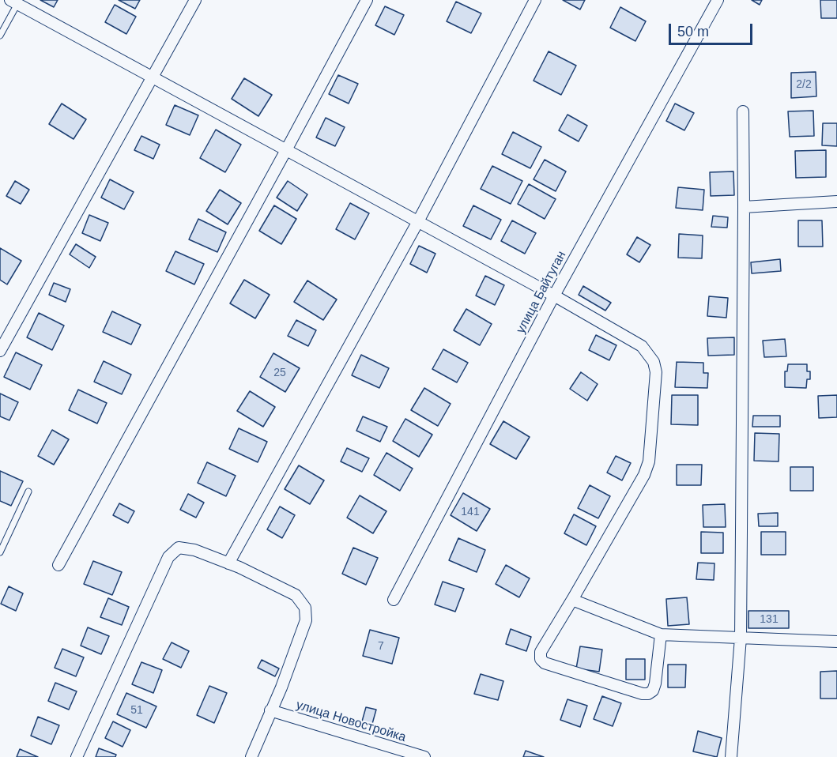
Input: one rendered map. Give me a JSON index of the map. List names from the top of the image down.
{
  "streets": {
    "street": ["улица Байтуган", "улица Новостройка"]
  },
  "house_numbers": [
    "2/2",
    "25",
    "141",
    "131",
    "7",
    "51"
  ],
  "scale_bar": "50 m"
}
